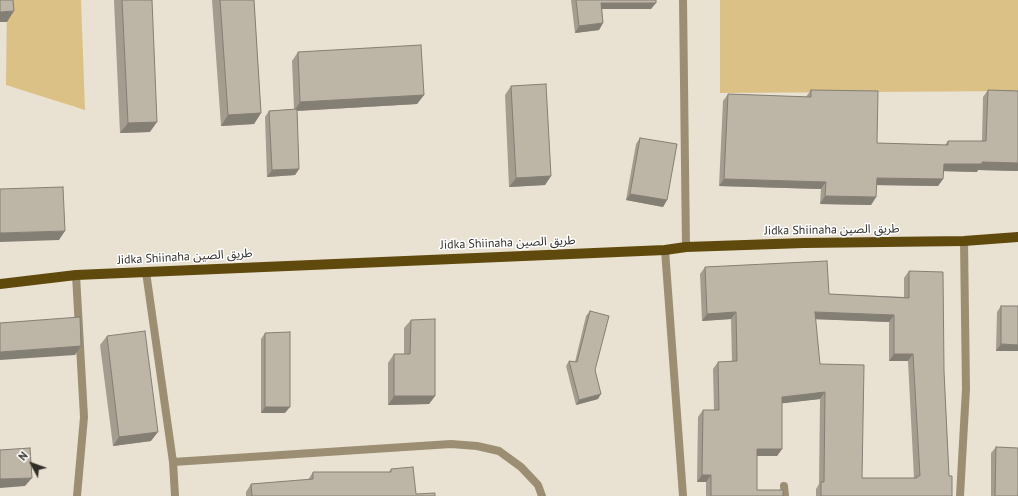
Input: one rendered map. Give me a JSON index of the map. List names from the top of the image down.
{
  "streets": {
    "main road": ["Jidka Shiinaha طريق الصين"]
  },
  "north": "top left"
}
